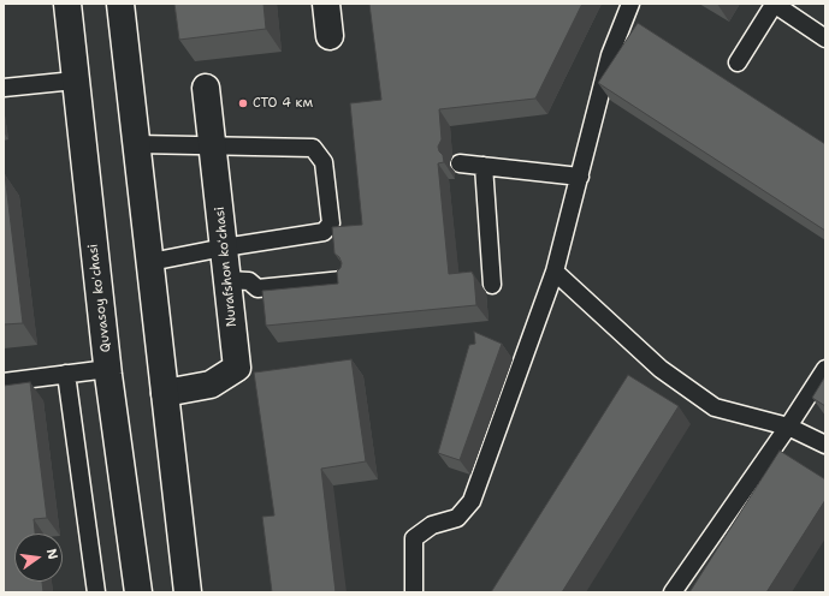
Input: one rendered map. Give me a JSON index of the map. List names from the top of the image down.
{
  "streets": {
    "main road": ["Nurafshon koʻchasi", "Quvasoy koʻchasi"]
  },
  "places": ["СТО 4 км"],
  "north": "right"
}
